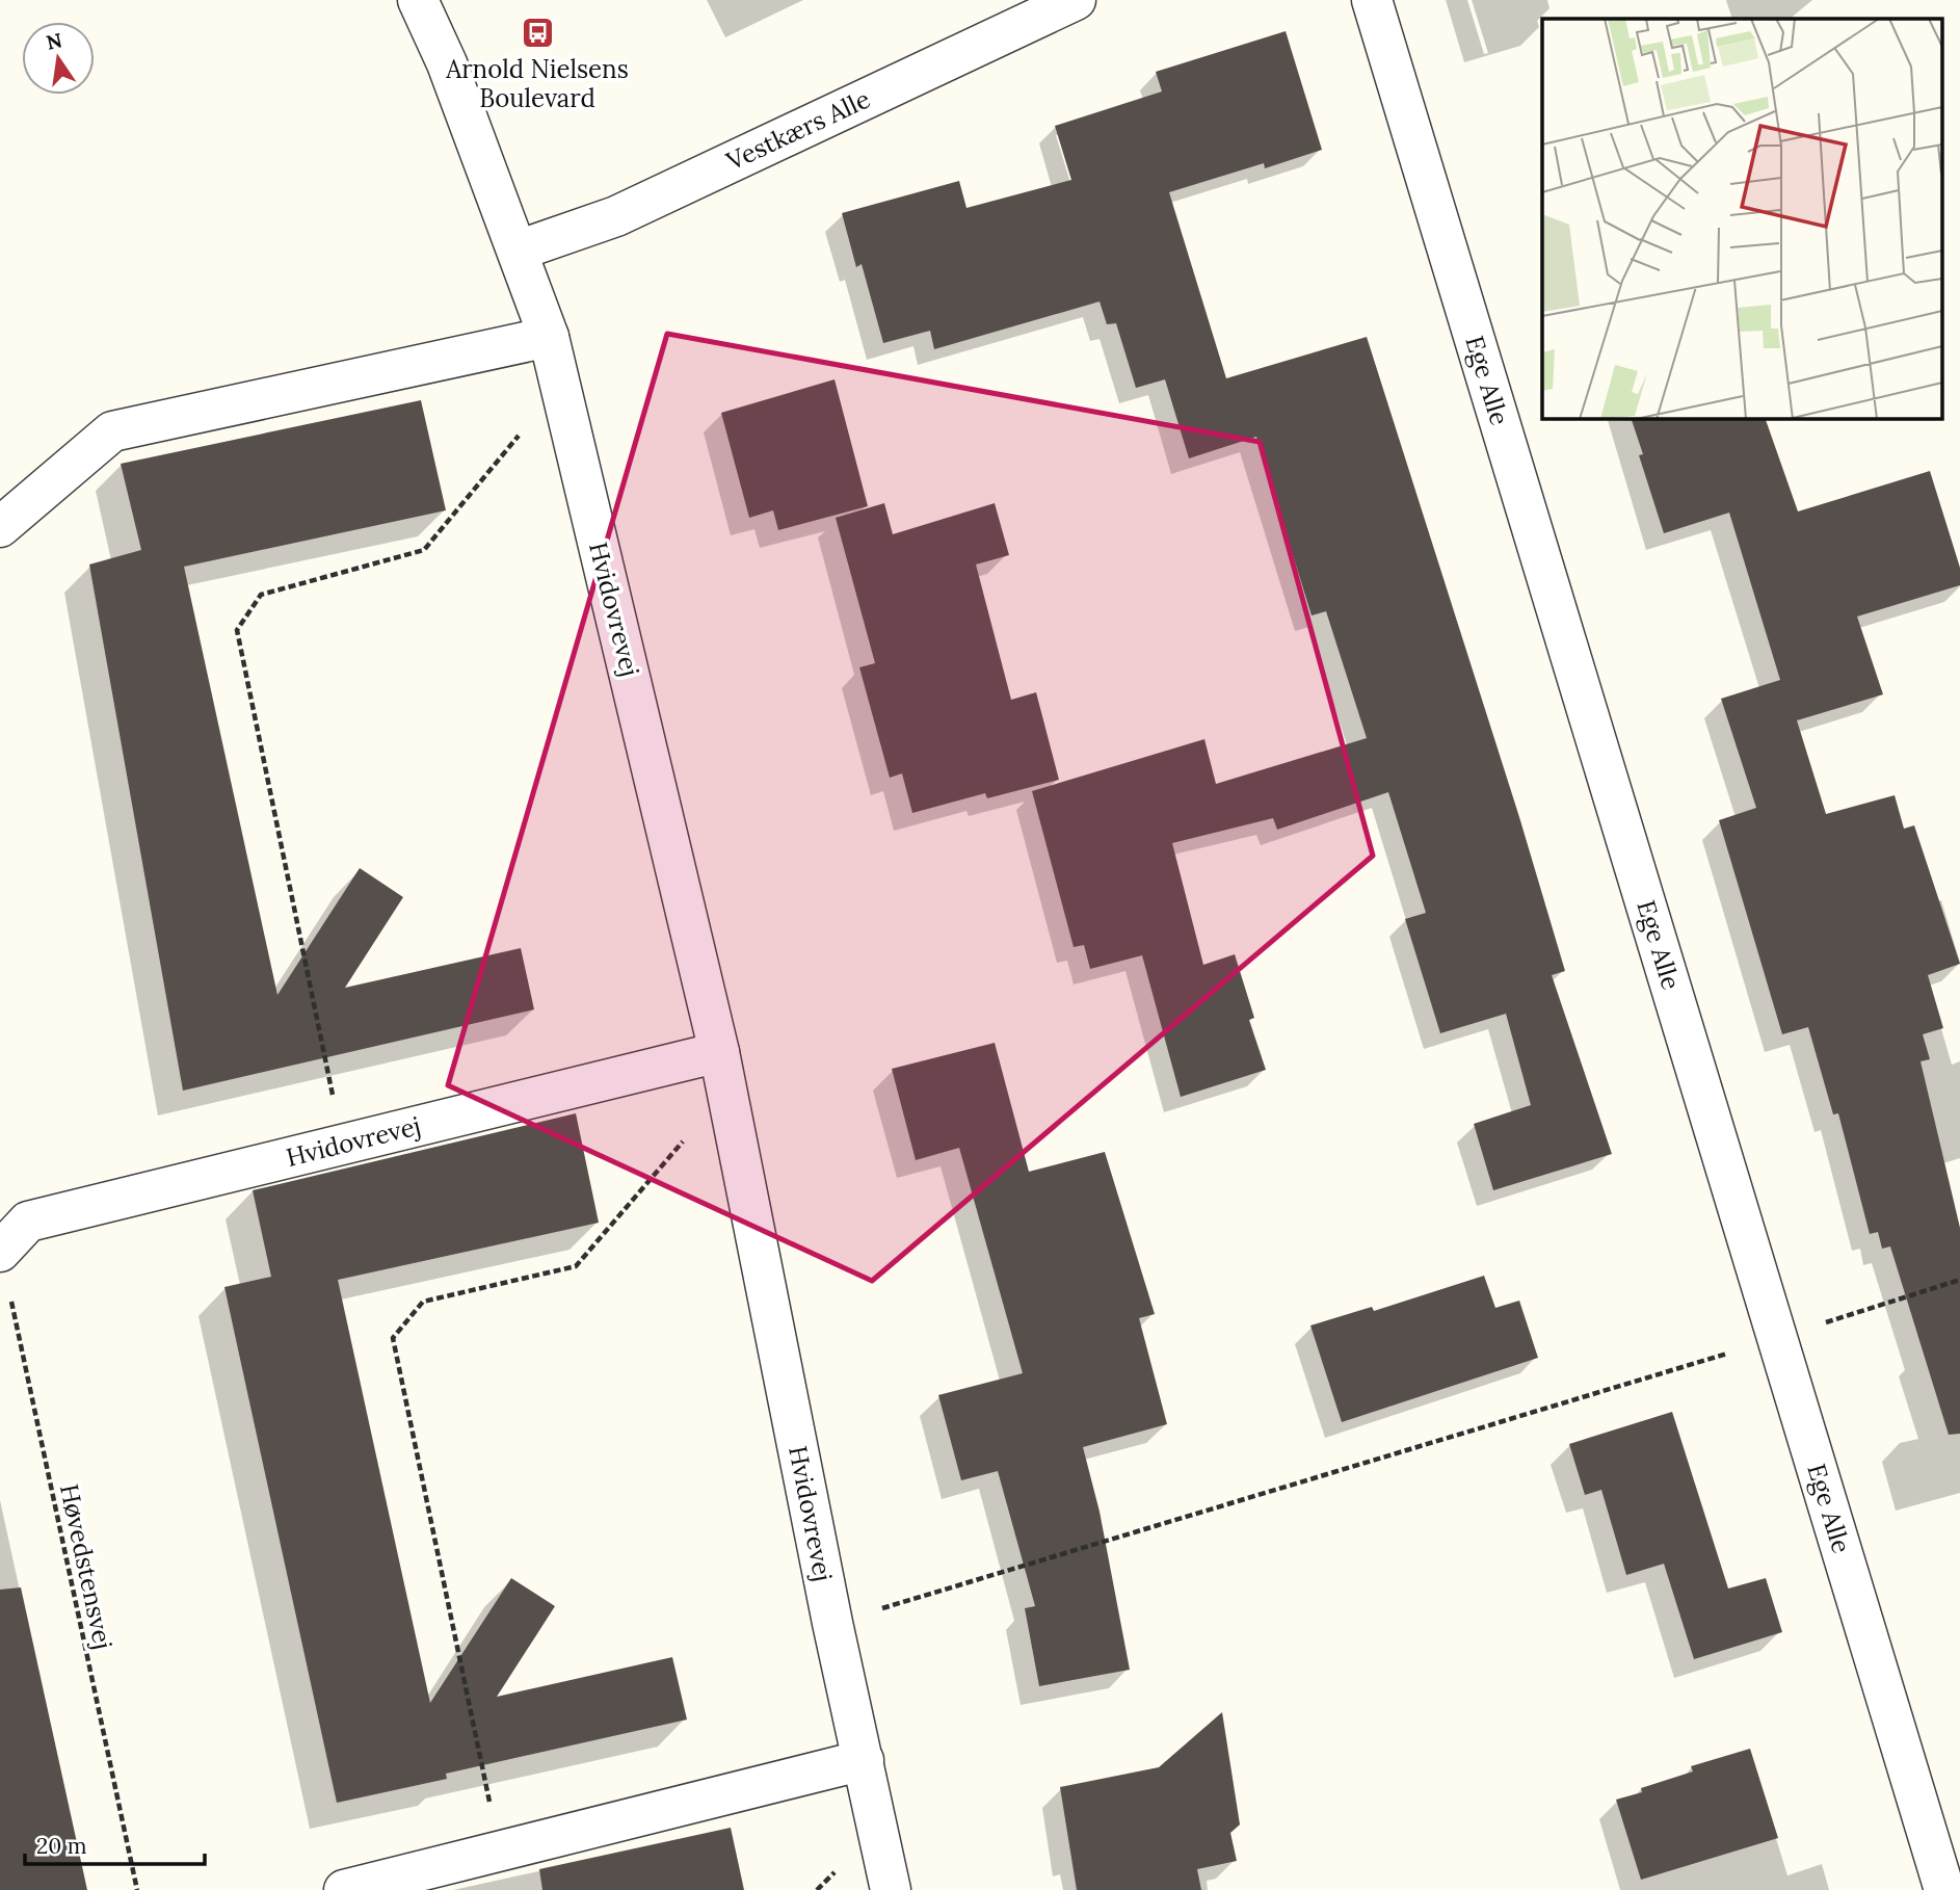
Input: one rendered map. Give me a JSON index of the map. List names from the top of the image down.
{
  "streets": {
    "street": ["Vestkærs Alle", "Ege Alle", "Hvidovrevej"],
    "path": ["Høvedstensvej"]
  },
  "crossings": [
    ["Vestkærs Alle", "Hvidovrevej"],
    ["Hvidovrevej", "Høvedstensvej"]
  ],
  "places": {
    "bus stop": ["Arnold Nielsens Boulevard"]
  },
  "scale_bar": "20 m",
  "north": "top"
}
